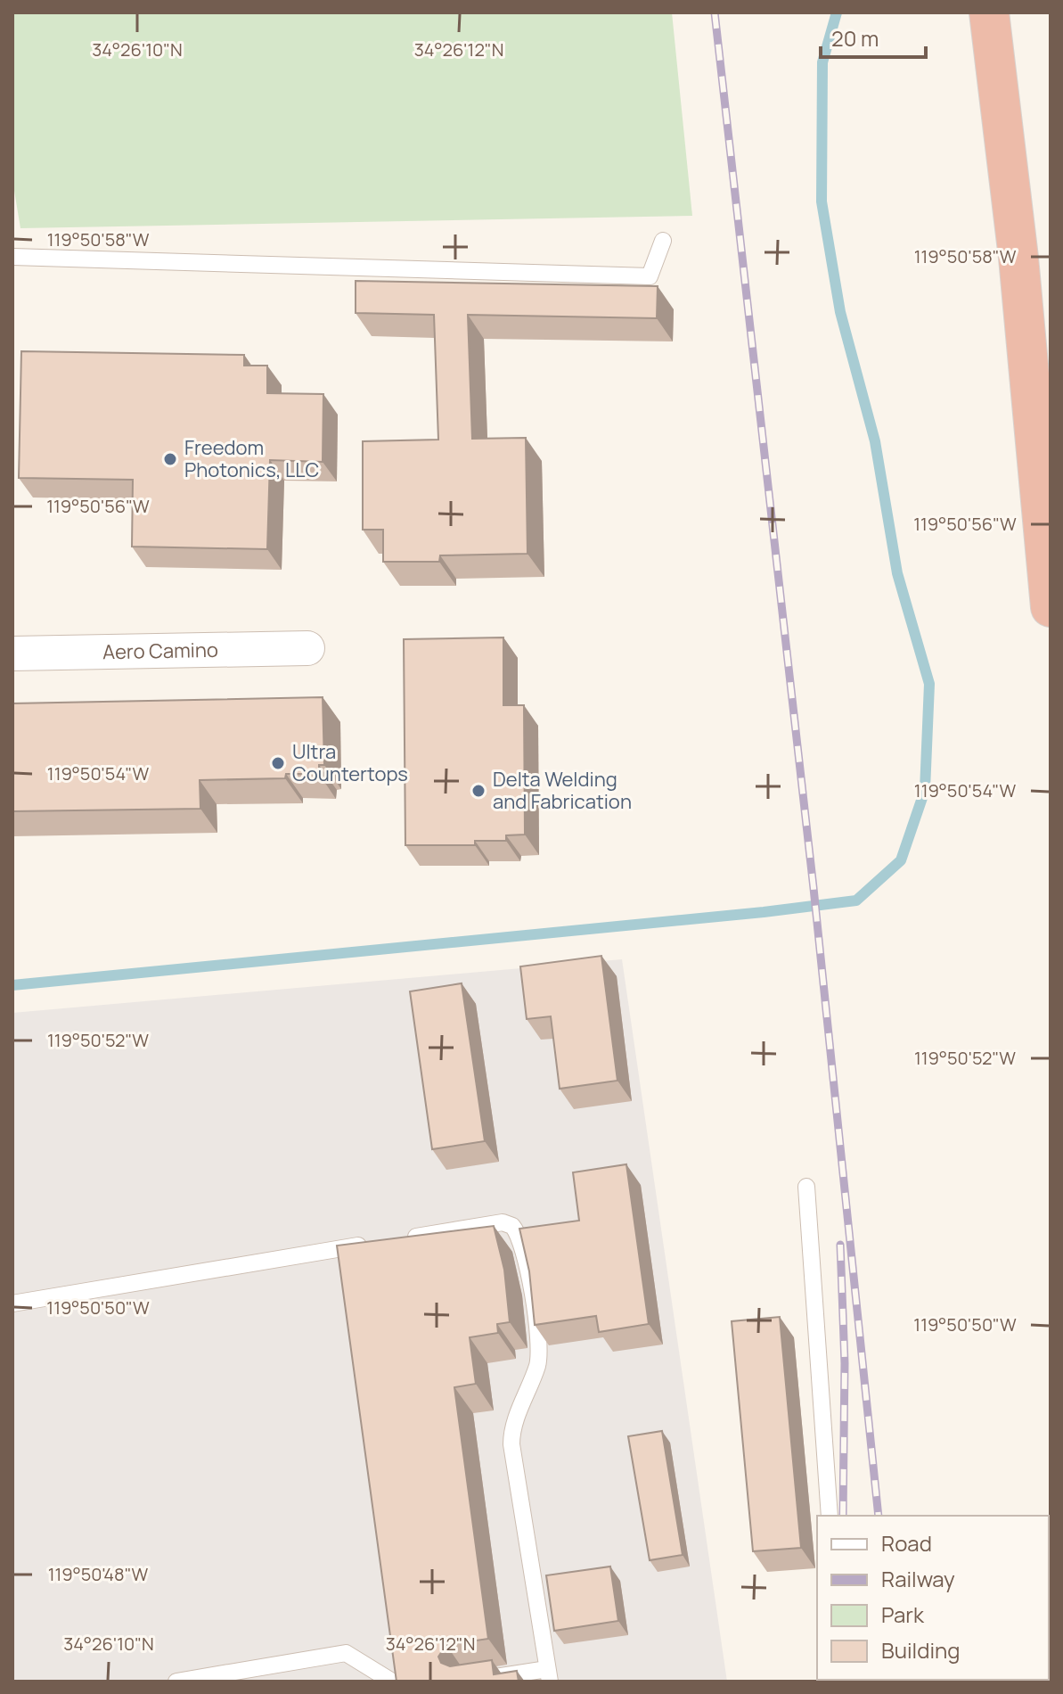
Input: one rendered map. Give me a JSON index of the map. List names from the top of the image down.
{
  "streets": {
    "street": ["Aero Camino"]
  },
  "places": ["Freedom Photonics, LLC", "Ultra Countertops", "Delta Welding and Fabrication"],
  "legend": [
    "Road",
    "Railway",
    "Park",
    "Building"
  ],
  "scale_bar": "20 m",
  "coordinates": [
    "34°26'10\"N",
    "34°26'12\"N",
    "119°50'58\"W",
    "119°50'56\"W",
    "119°50'54\"W",
    "119°50'52\"W",
    "119°50'50\"W",
    "119°50'48\"W"
  ]
}
